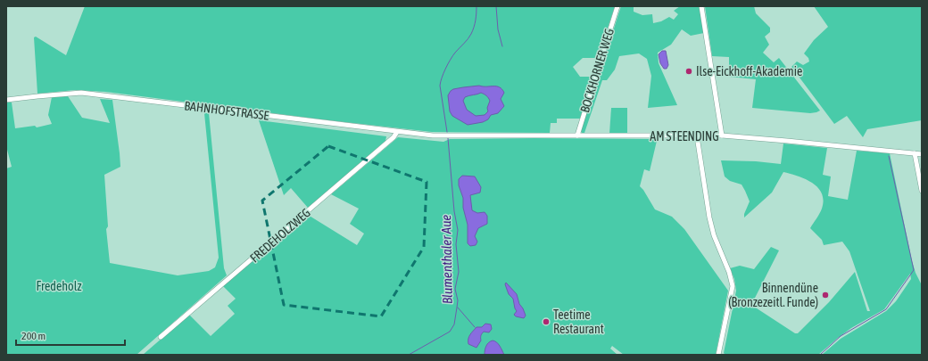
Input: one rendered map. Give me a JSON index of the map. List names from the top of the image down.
{
  "streets": {
    "street": [
      "BOCKHORNER WEG",
      "BAHNHOFSTRASSE",
      "AM STEENDING",
      "FREDEHOLZWEG"
    ]
  },
  "crossings": [
    ["BOCKHORNER WEG", "AM STEENDING"],
    ["BAHNHOFSTRASSE", "AM STEENDING"],
    ["BAHNHOFSTRASSE", "FREDEHOLZWEG"]
  ],
  "water": ["Blumenthaler Aue"],
  "parks": ["Fredeholz"],
  "places": ["Ilse-Eickhoff-Akademie", "Binnendüne (Bronzezeitl. Funde)", "Teetime Restaurant"],
  "scale_bar": "200 m"
}
